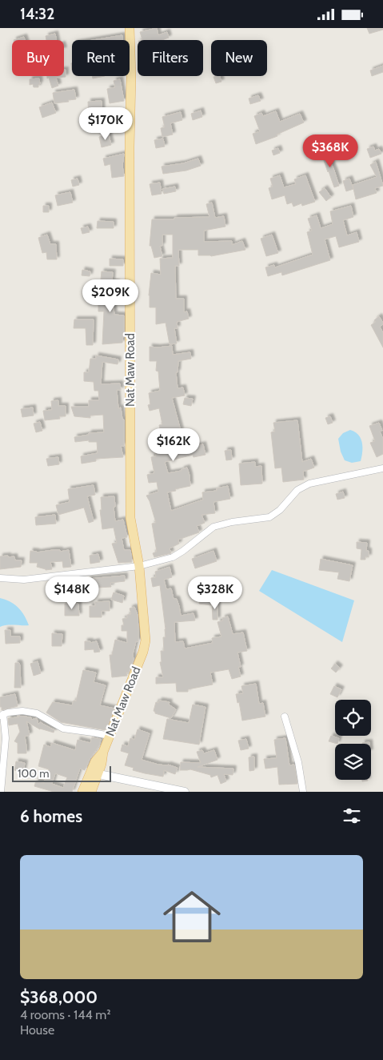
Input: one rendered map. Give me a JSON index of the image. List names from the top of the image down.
{
  "streets": {
    "main road": ["Nat Maw Road"]
  },
  "scale_bar": "100 m",
  "page": {
    "status": "14:32",
    "chip": [
      "Buy",
      "Rent",
      "Filters",
      "New"
    ],
    "price": [
      "$170K",
      "$368K",
      "$209K",
      "$162K",
      "$148K",
      "$328K"
    ],
    "scale": "100 m",
    "heading": "6 homes",
    "list": [
      {
        "name": "$368,000",
        "note": "4 rooms · 144 m² · House"
      }
    ]
  }
}
